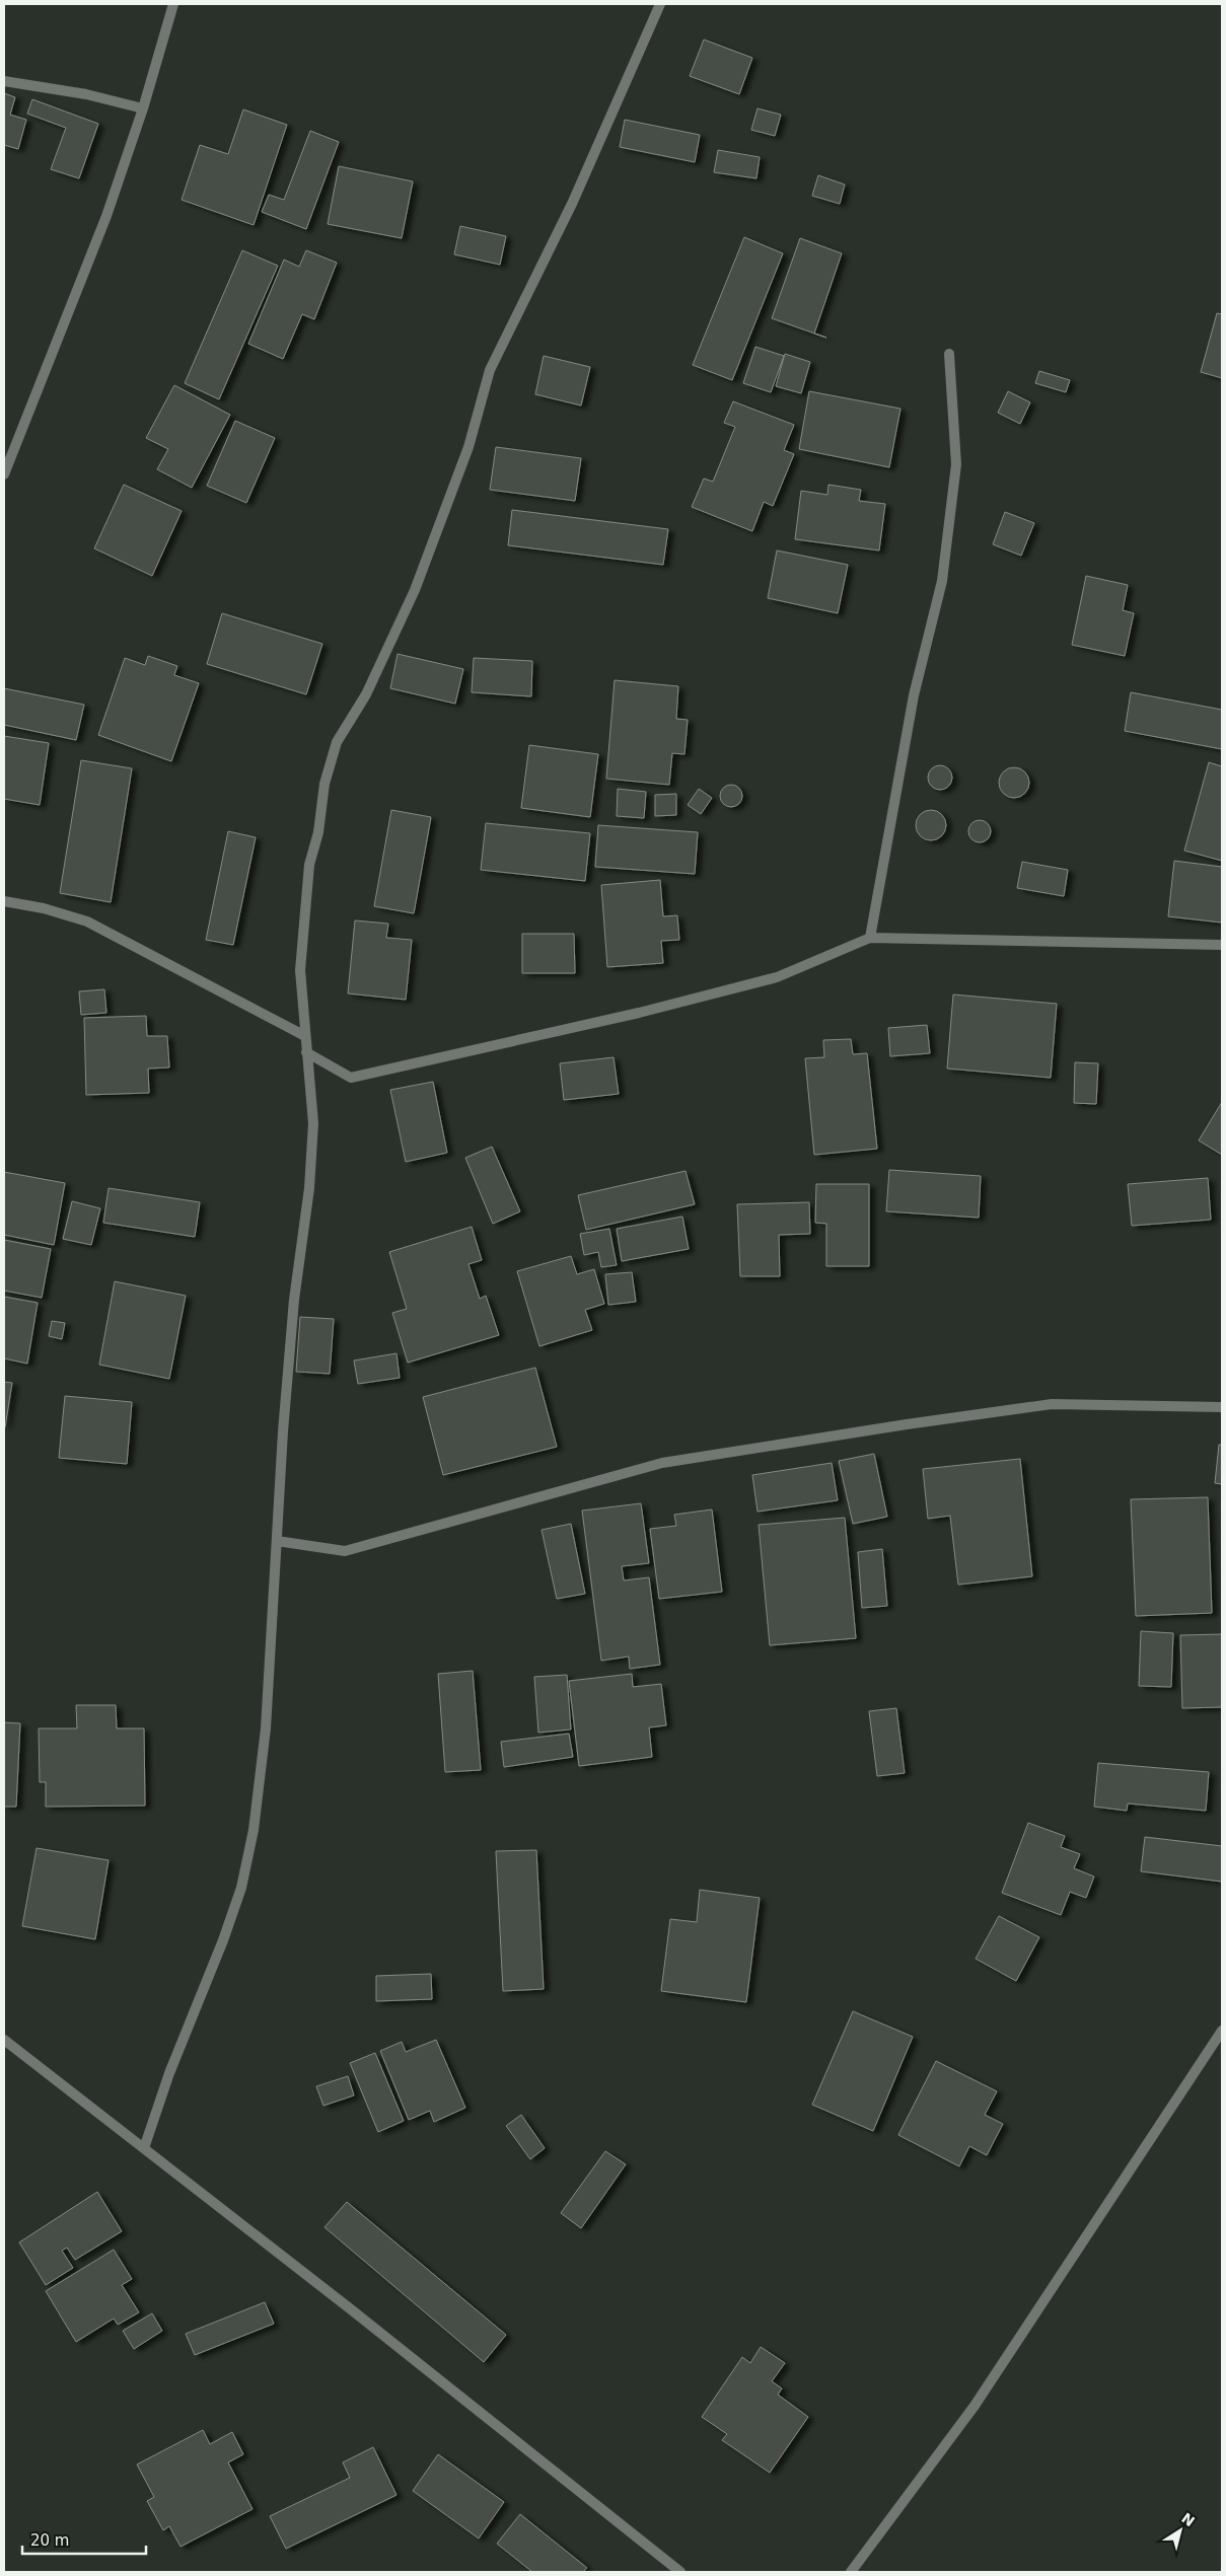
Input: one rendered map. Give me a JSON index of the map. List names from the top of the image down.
{
  "scale_bar": "20 m",
  "north": "top right"
}
